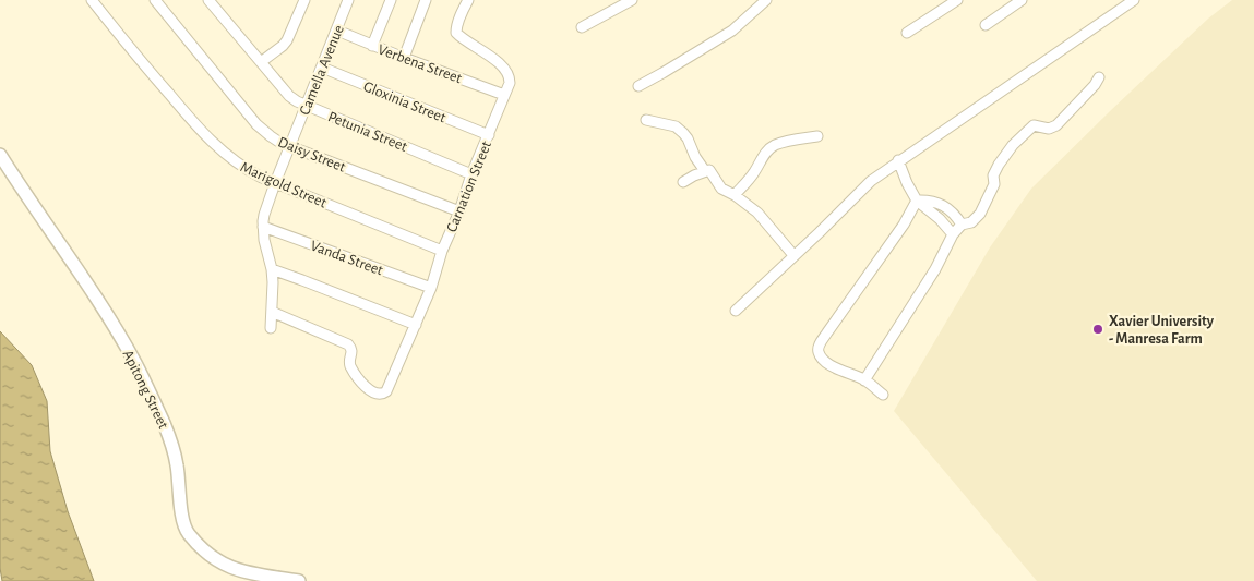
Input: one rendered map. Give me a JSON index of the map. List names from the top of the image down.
{
  "streets": {
    "street": [
      "Verbena Street",
      "Camella Avenue",
      "Gloxinia Street",
      "Petunia Street",
      "Daisy Street",
      "Marigold Street",
      "Carnation Street",
      "Vanda Street",
      "Apitong Street"
    ]
  },
  "crossings": [
    ["Verbena Street", "Camella Avenue"],
    ["Verbena Street", "Carnation Street"],
    ["Camella Avenue", "Gloxinia Street"],
    ["Camella Avenue", "Petunia Street"],
    ["Camella Avenue", "Daisy Street"],
    ["Camella Avenue", "Marigold Street"],
    ["Camella Avenue", "Carnation Street"],
    ["Camella Avenue", "Vanda Street"],
    ["Gloxinia Street", "Carnation Street"],
    ["Petunia Street", "Carnation Street"],
    ["Daisy Street", "Carnation Street"],
    ["Marigold Street", "Carnation Street"],
    ["Carnation Street", "Vanda Street"]
  ],
  "places": ["Xavier University - Manresa Farm"]
}
